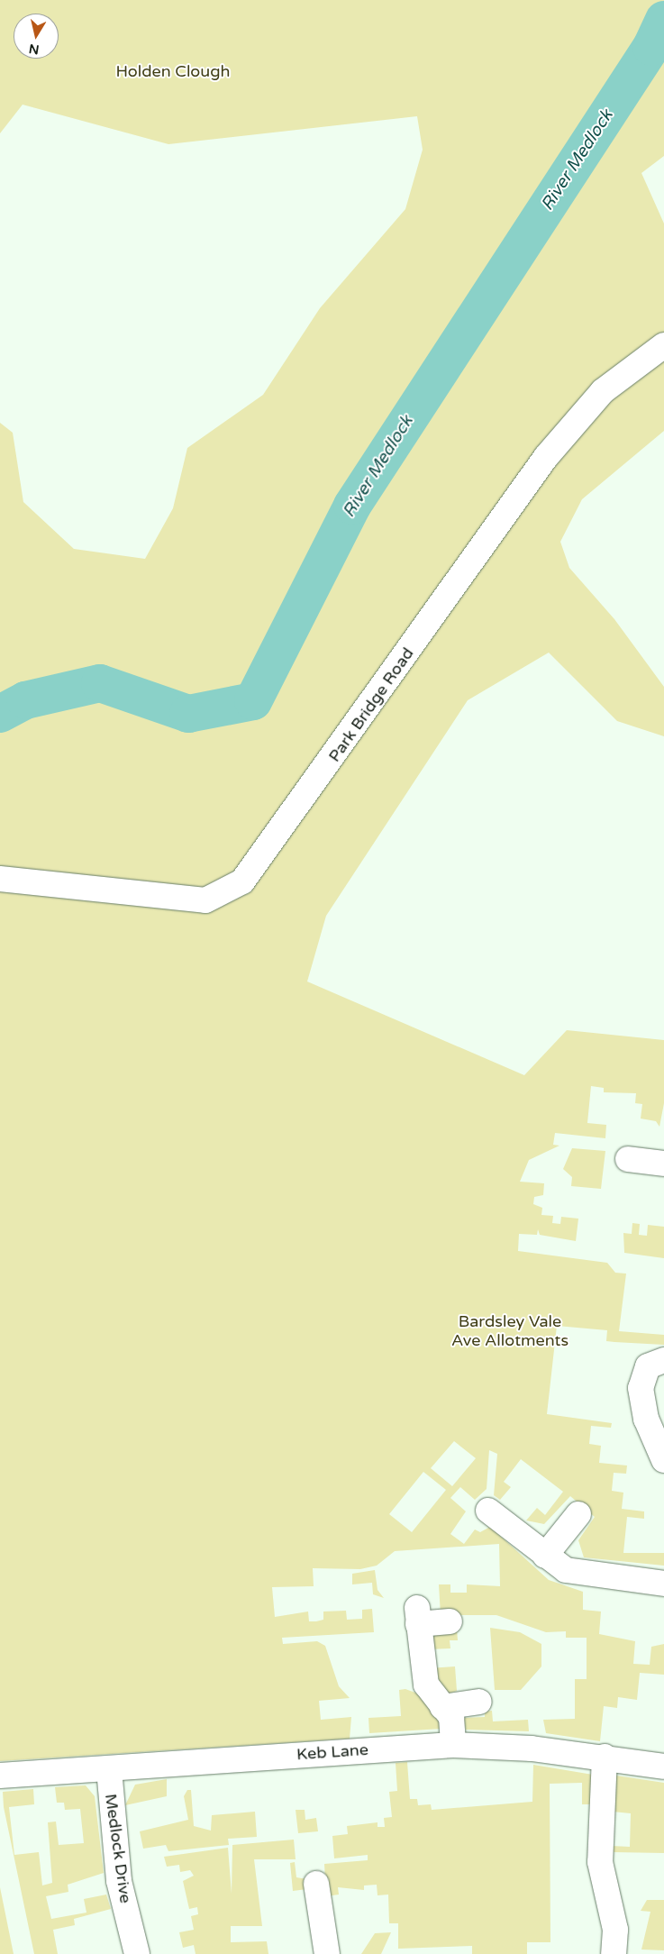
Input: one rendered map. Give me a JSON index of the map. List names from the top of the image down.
{
  "streets": {
    "street": ["Park Bridge Road", "Keb Lane", "Medlock Drive"]
  },
  "crossings": [
    ["Keb Lane", "Medlock Drive"]
  ],
  "water": ["River Medlock"],
  "parks": ["Holden Clough", "Bardsley Vale Ave Allotments"],
  "north": "bottom"
}
